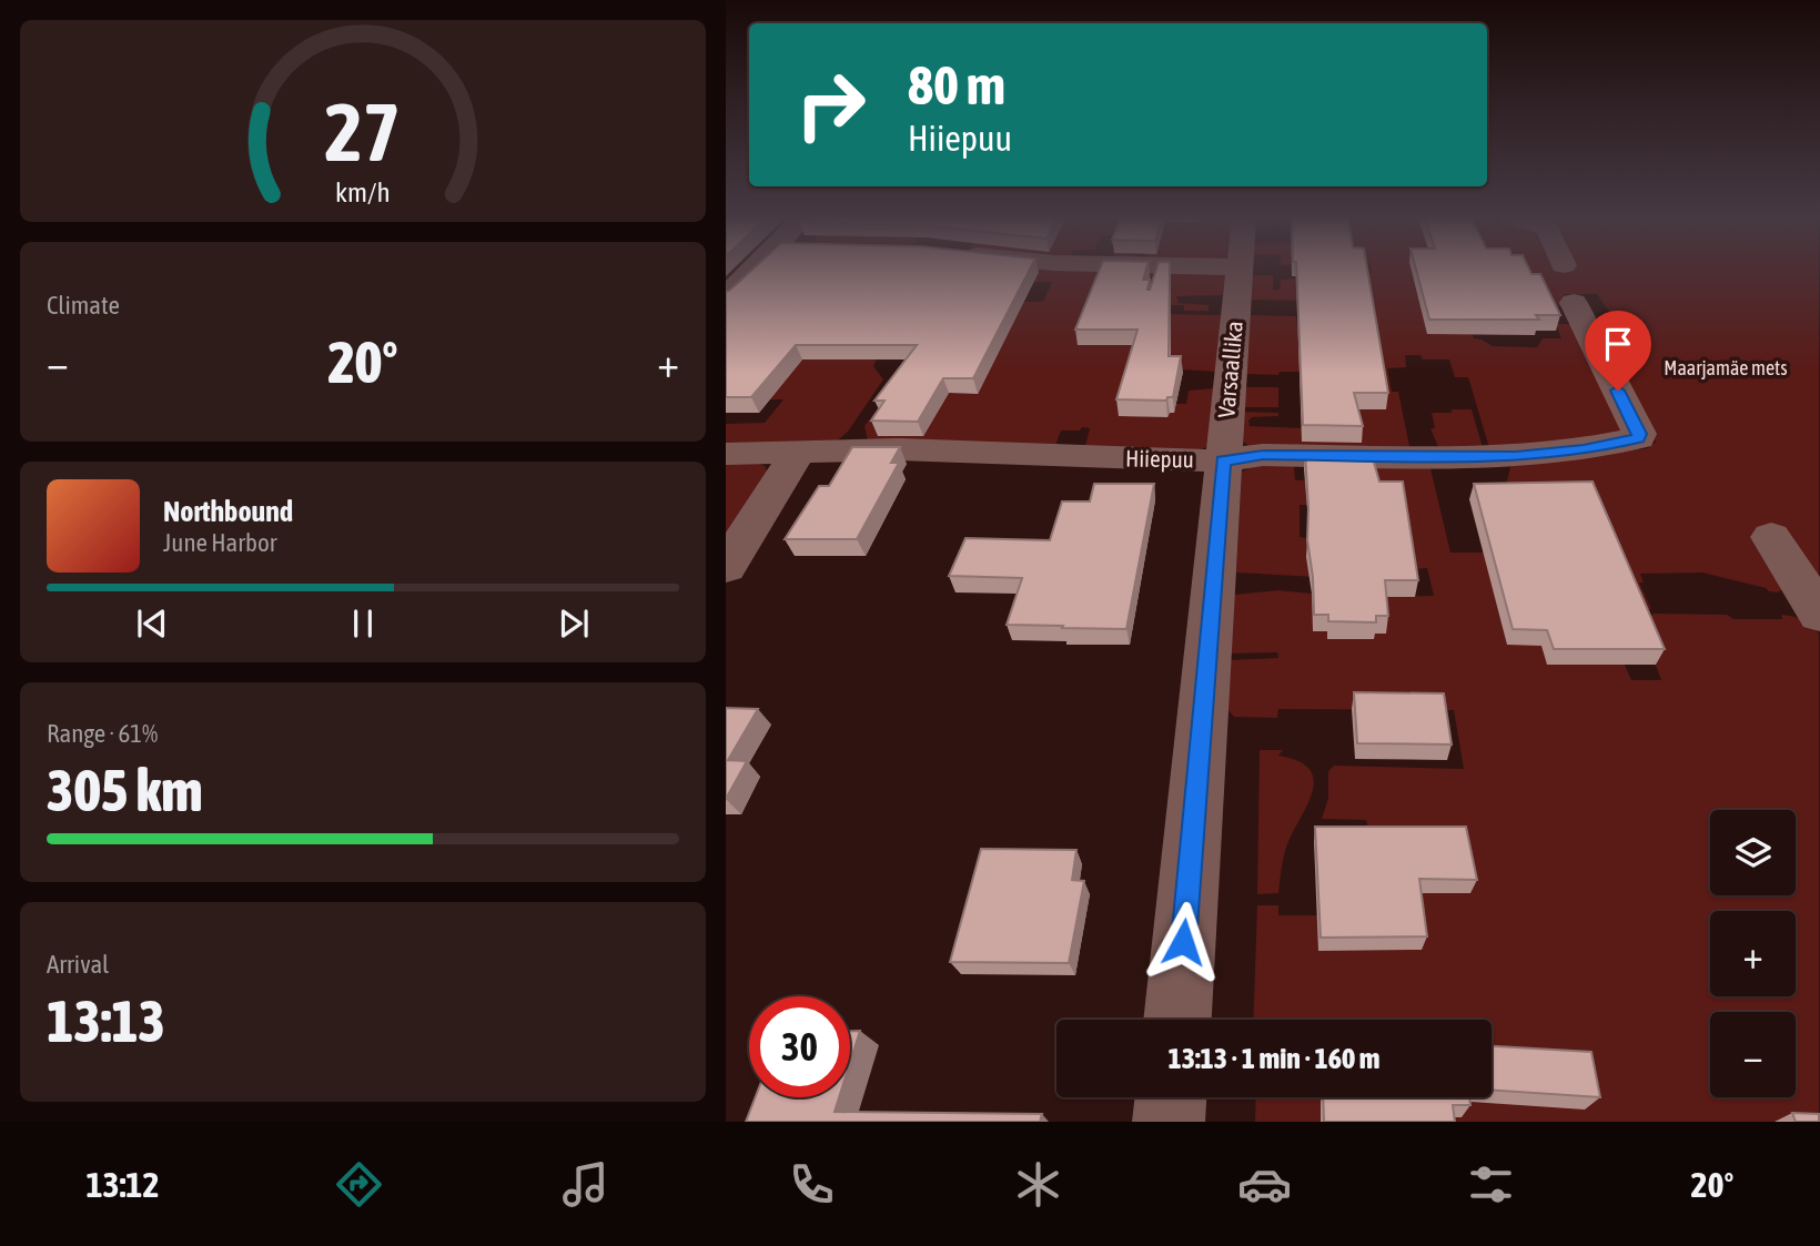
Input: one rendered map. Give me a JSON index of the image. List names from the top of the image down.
{
  "streets": {
    "street": ["Varsaallika", "Hiiepuu"]
  },
  "crossings": [
    ["Varsaallika", "Hiiepuu"]
  ],
  "parks": ["Maarjamäe mets"],
  "page": {
    "turn": ["80 m", "Hiiepuu"],
    "tile": [
      "Climate",
      ["Range · 61%", "305 km"],
      ["Arrival", "13:13"]
    ],
    "heat": ["−", "20°", "+"],
    "song": ["Northbound", "June Harbor"],
    "map_buttons": ["+", "−"],
    "limit": "30",
    "trip": "13:13 · 1 min · 160 m",
    "tabs": ["13:12", "20°"],
    "gauge": ["27", "km/h"]
  }
}
